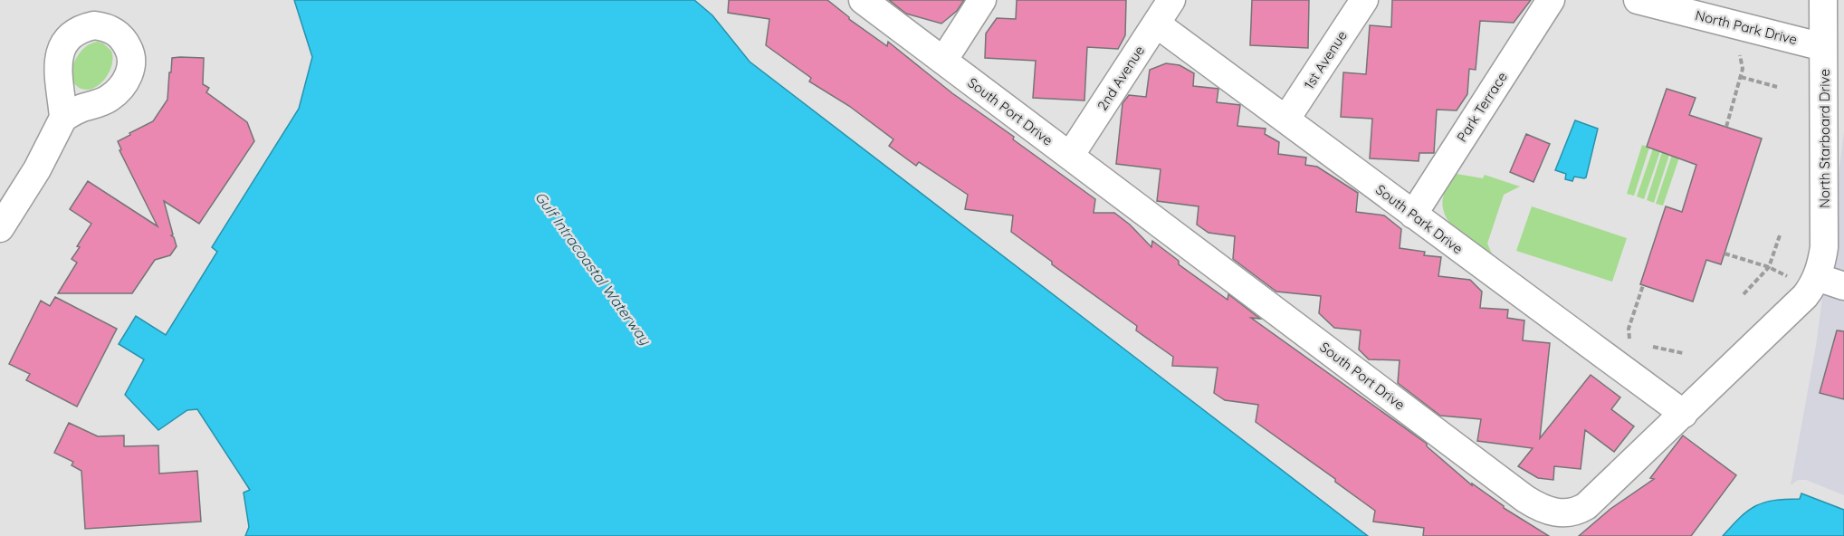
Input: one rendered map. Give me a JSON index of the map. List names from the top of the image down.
{
  "streets": {
    "street": [
      "North Park Drive",
      "1st Avenue",
      "2nd Avenue",
      "Park Terrace",
      "South Port Drive",
      "North Starboard Drive",
      "South Park Drive"
    ]
  },
  "crossings": [
    ["North Park Drive", "North Starboard Drive"],
    ["1st Avenue", "South Park Drive"],
    ["2nd Avenue", "South Port Drive"],
    ["2nd Avenue", "South Park Drive"],
    ["Park Terrace", "South Park Drive"],
    ["South Port Drive", "North Starboard Drive"],
    ["South Port Drive", "South Park Drive"]
  ],
  "water": ["Gulf Intracoastal Waterway"]
}
